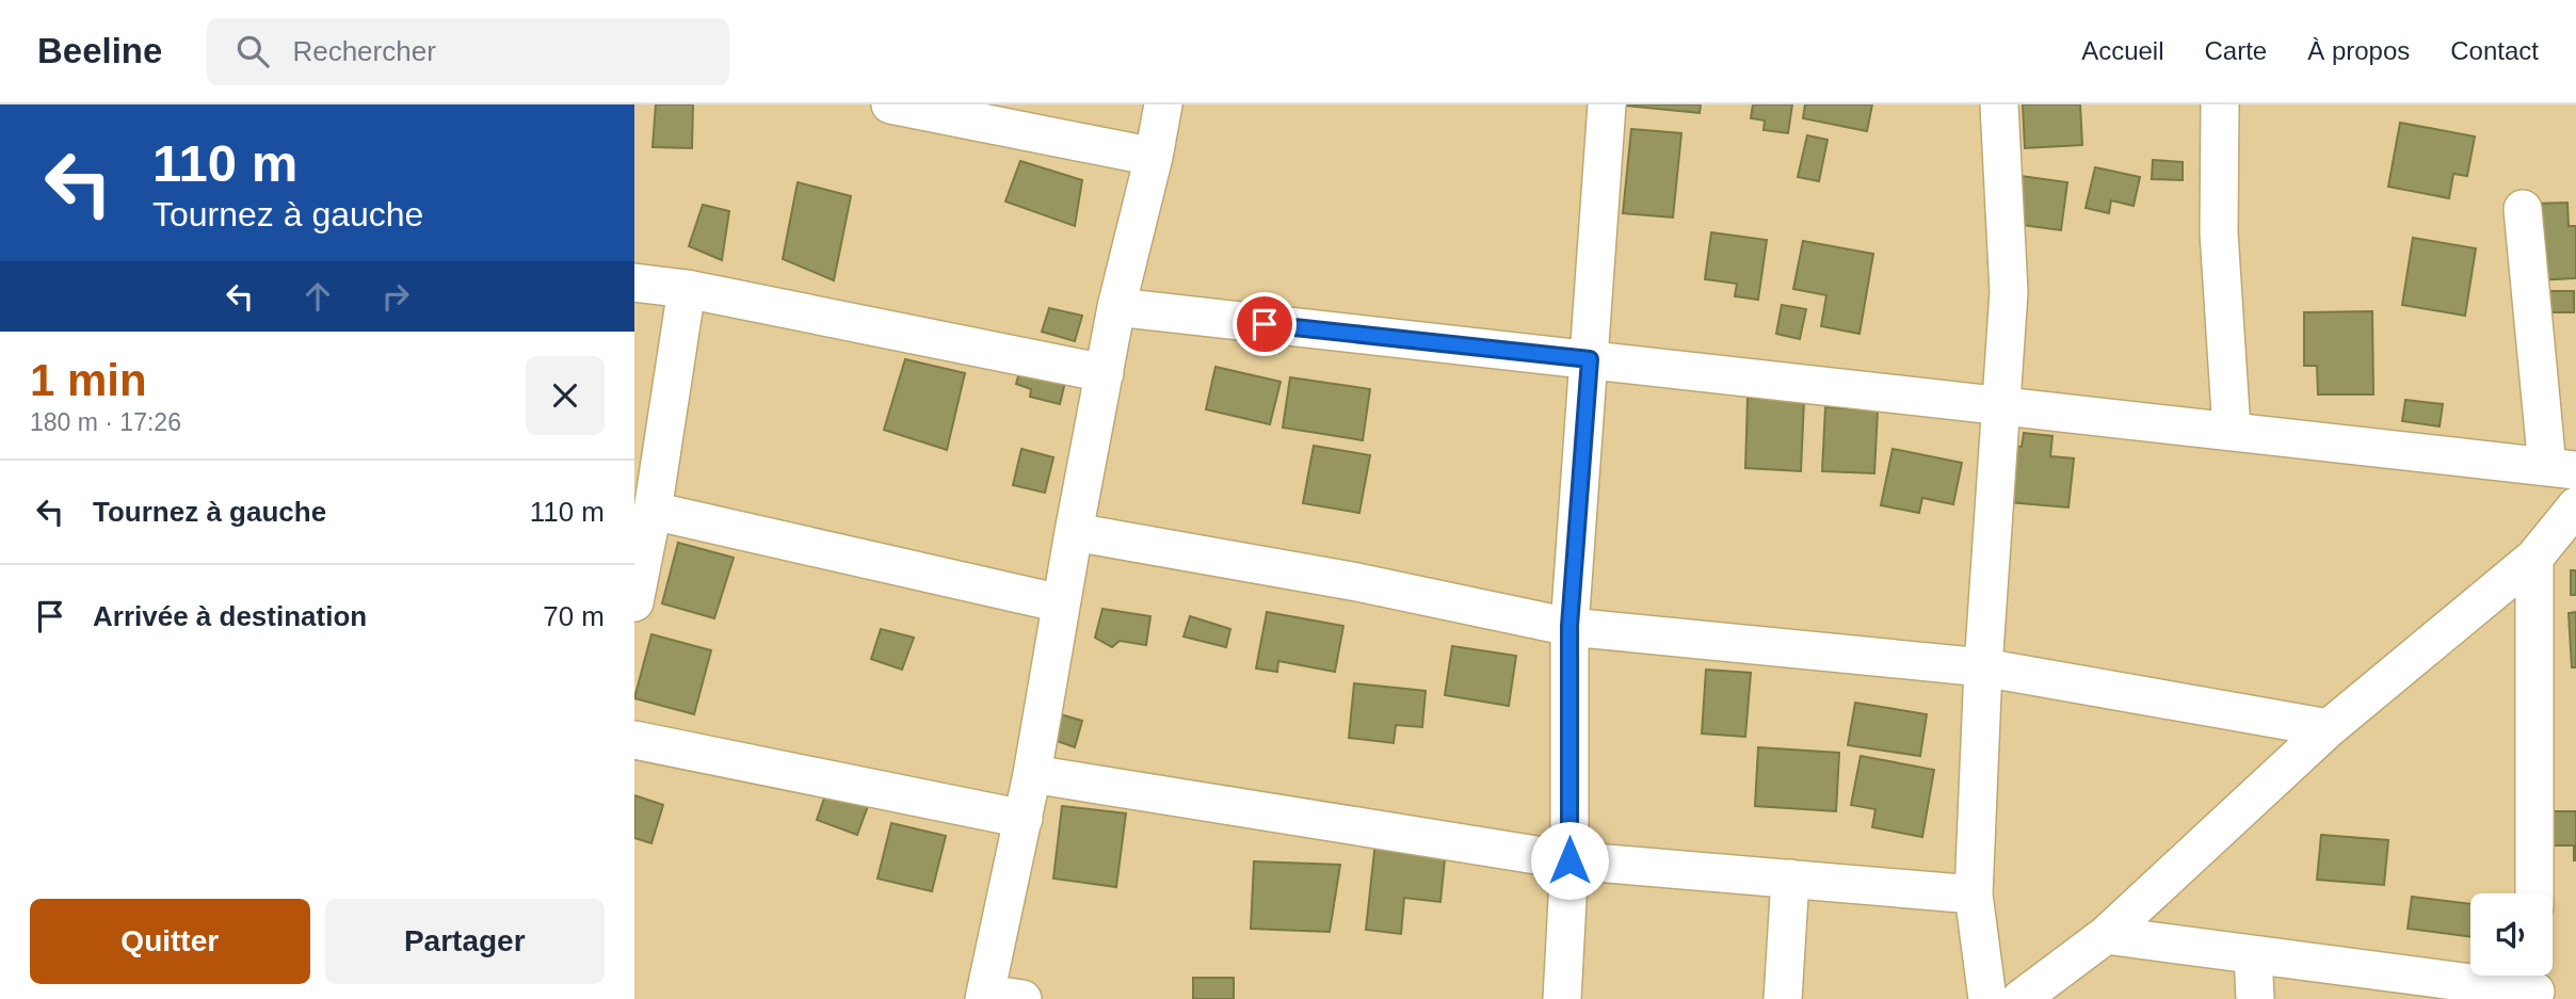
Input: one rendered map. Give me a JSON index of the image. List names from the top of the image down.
{
  "page": {
    "header": "Beeline",
    "search": "Rechercher",
    "nav": [
      "Accueil",
      "Carte",
      "À propos",
      "Contact"
    ],
    "turn": ["110 m", "Tournez à gauche"],
    "heading": ["1 min", "180 m · 17:26"],
    "list": [
      {
        "name": "Tournez à gauche",
        "value": "110 m"
      },
      {
        "name": "Arrivée à destination",
        "value": "70 m"
      }
    ],
    "buttons": ["Quitter", "Partager"]
  }
}
